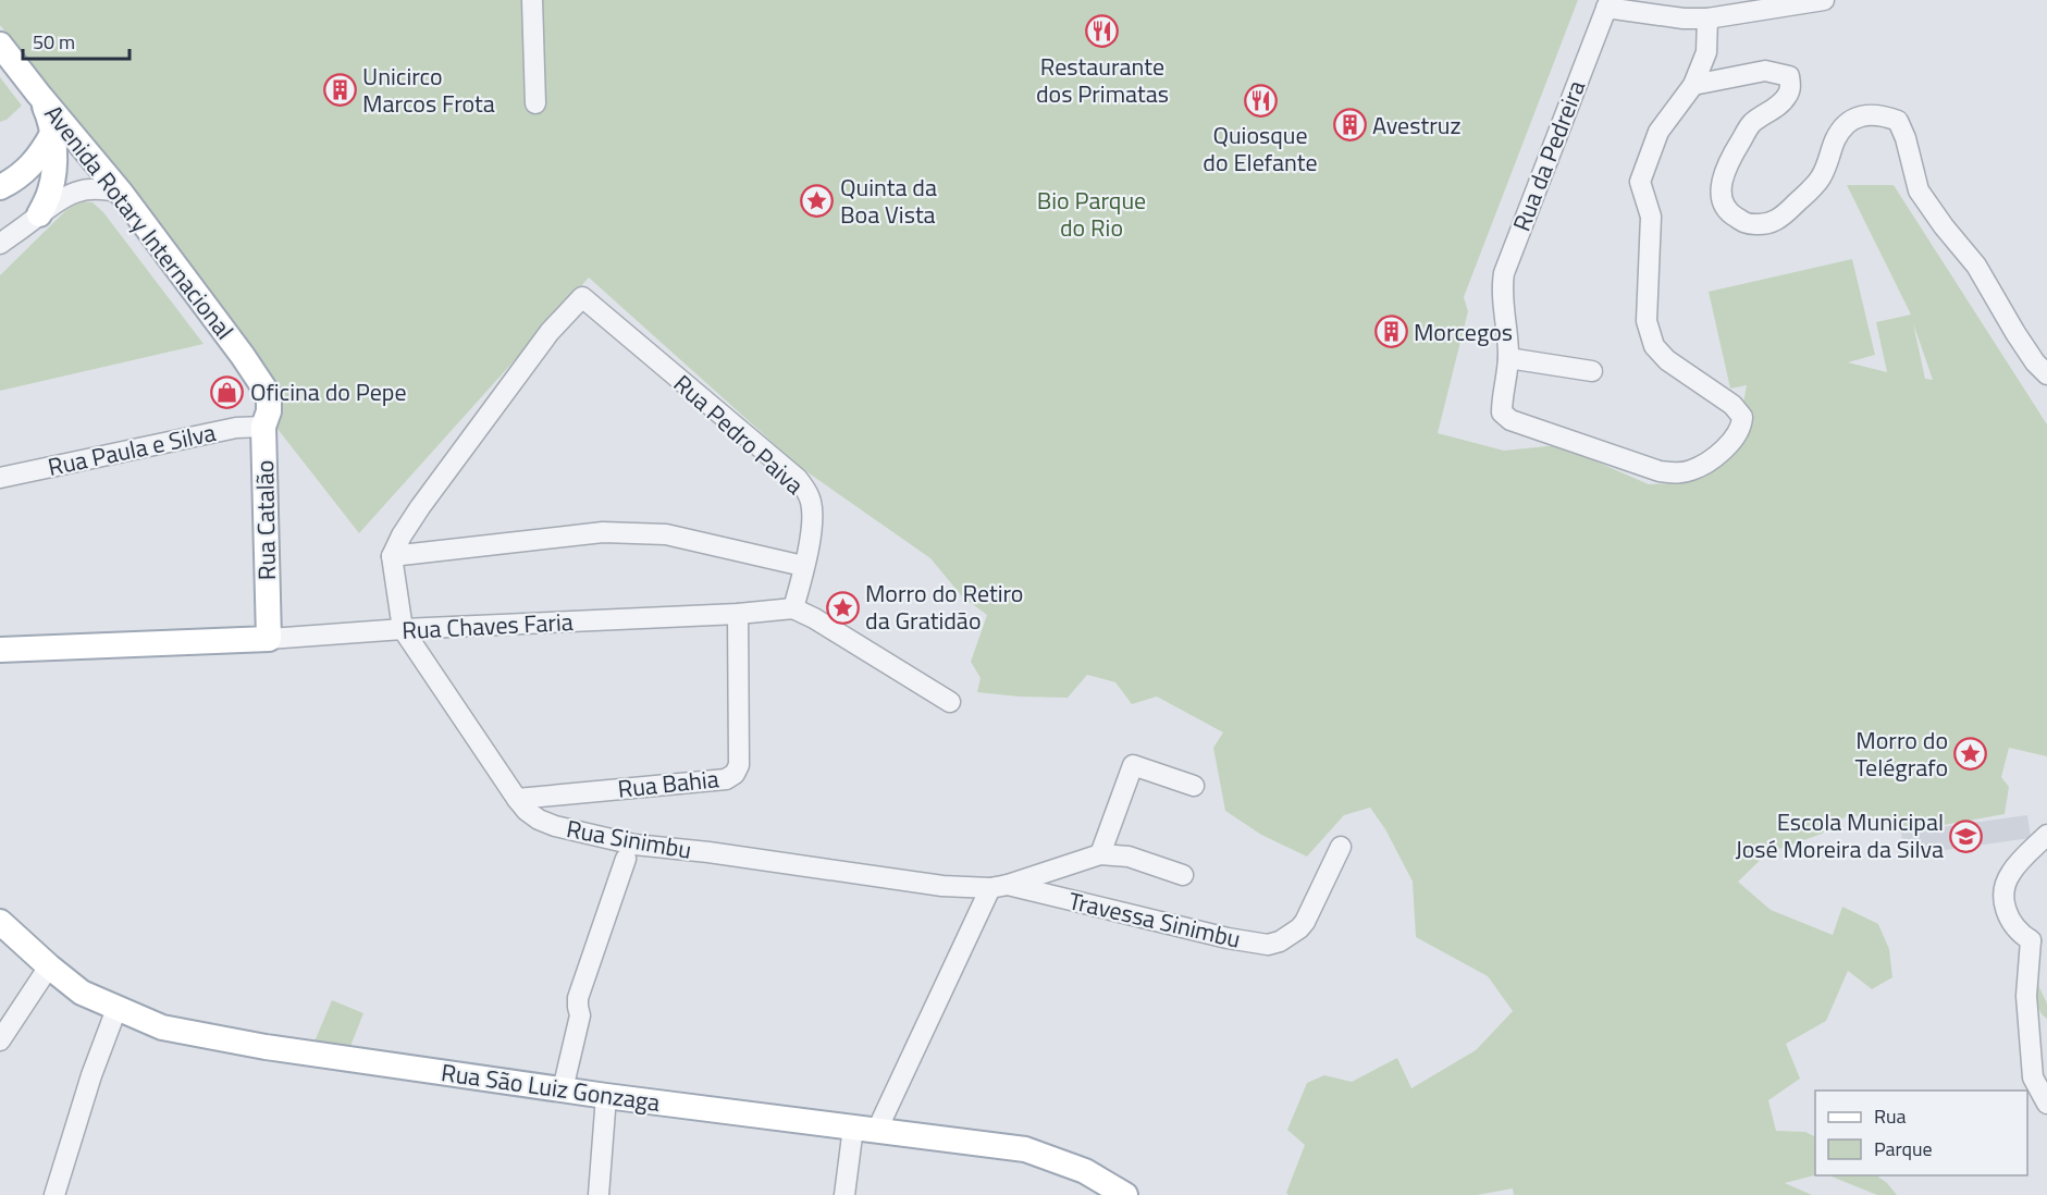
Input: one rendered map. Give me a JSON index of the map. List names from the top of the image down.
{
  "streets": {
    "main road": [
      "Avenida Rotary Internacional",
      "Rua Catalão",
      "Rua Chaves Faria",
      "Rua São Luiz Gonzaga"
    ],
    "street": [
      "Rua da Pedreira",
      "Rua Pedro Paiva",
      "Rua Paula e Silva",
      "Rua Bahia",
      "Rua Sinimbu",
      "Travessa Sinimbu"
    ]
  },
  "crossings": [
    ["Avenida Rotary Internacional", "Rua Paula e Silva"],
    ["Avenida Rotary Internacional", "Rua Catalão"],
    ["Rua Pedro Paiva", "Rua Chaves Faria"],
    ["Rua Pedro Paiva", "Rua Sinimbu"],
    ["Rua Paula e Silva", "Rua Catalão"],
    ["Rua Catalão", "Rua Chaves Faria"],
    ["Rua Chaves Faria", "Rua Bahia"],
    ["Rua Chaves Faria", "Rua Sinimbu"],
    ["Rua Bahia", "Rua Sinimbu"],
    ["Rua Sinimbu", "Travessa Sinimbu"]
  ],
  "parks": ["Bio Parque do Rio"],
  "places": {
    "restaurant": ["Restaurante dos Primatas", "Quiosque do Elefante"],
    "building": ["Unicirco Marcos Frota", "Avestruz", "Morcegos"],
    "place": ["Quinta da Boa Vista", "Morro do Retiro da Gratidão", "Morro do Telégrafo"],
    "shop": ["Oficina do Pepe"],
    "school or university": ["Escola Municipal José Moreira da Silva"]
  },
  "legend": ["Rua", "Parque"],
  "scale_bar": "50 m"
}
